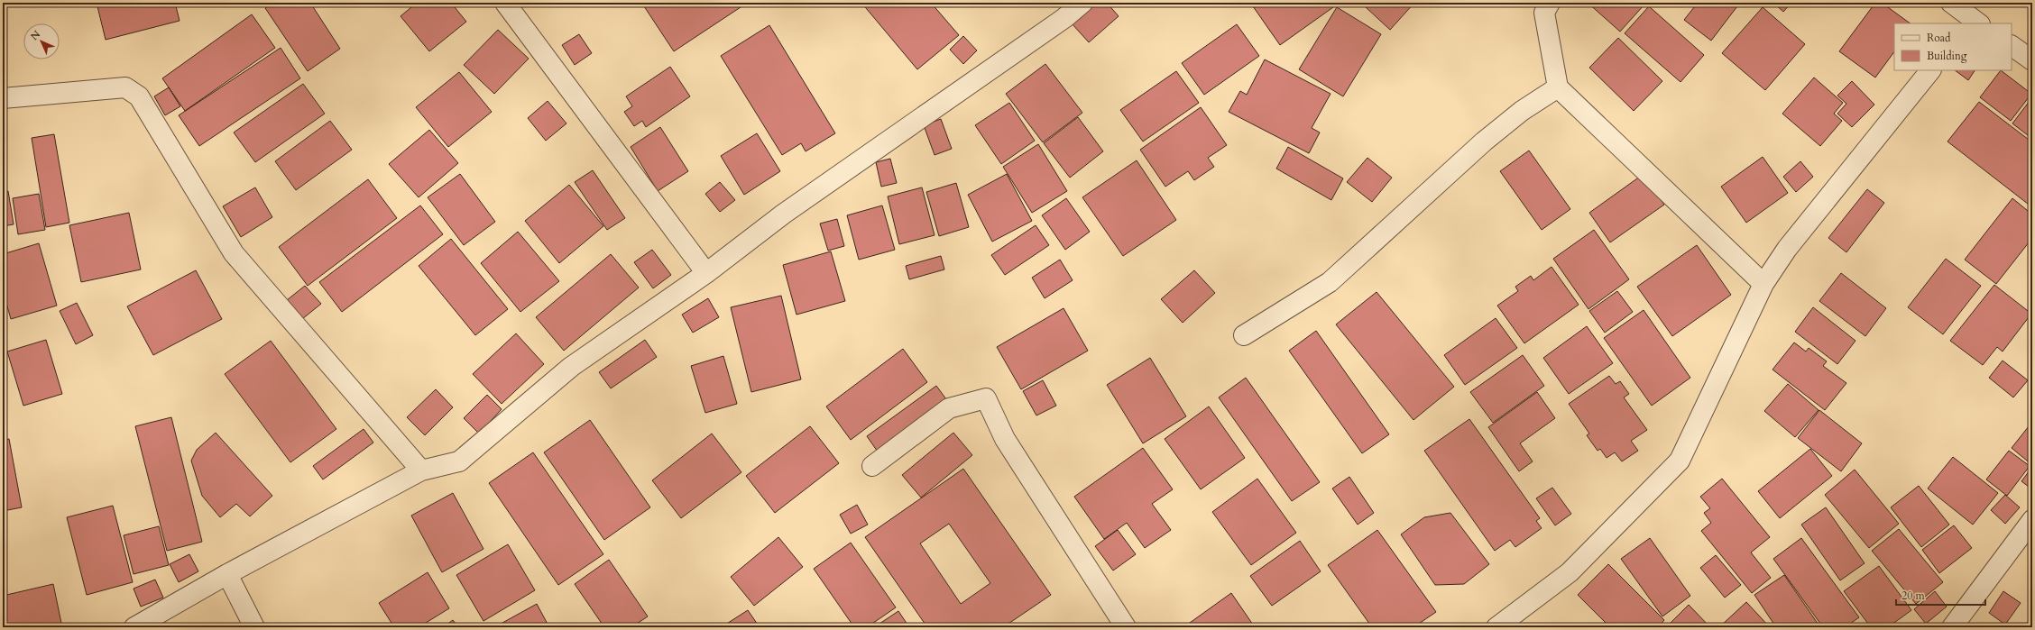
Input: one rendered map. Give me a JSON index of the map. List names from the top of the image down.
{
  "legend": ["Road", "Building"],
  "scale_bar": "20 m",
  "north": "top left"
}
